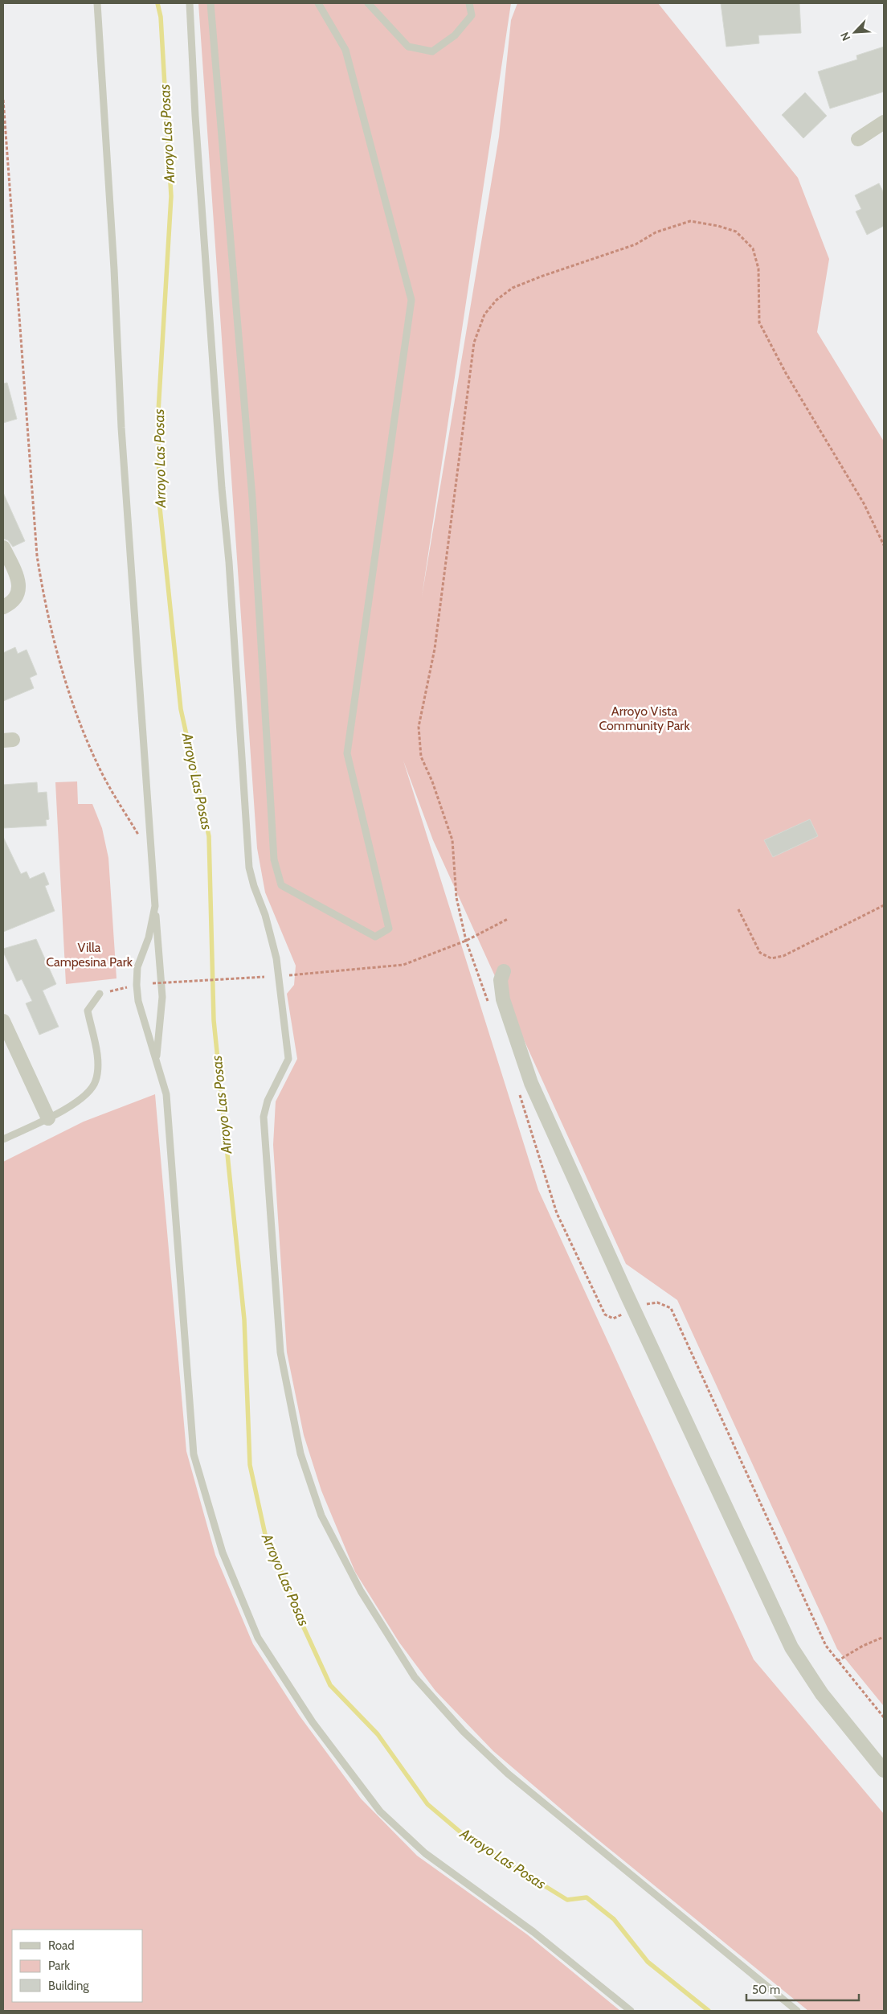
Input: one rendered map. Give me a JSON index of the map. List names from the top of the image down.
{
  "water": ["Arroyo Las Posas"],
  "parks": ["Arroyo Vista Community Park", "Villa Campesina Park"],
  "legend": ["Road", "Park", "Building"],
  "scale_bar": "50 m",
  "north": "bottom left"
}
